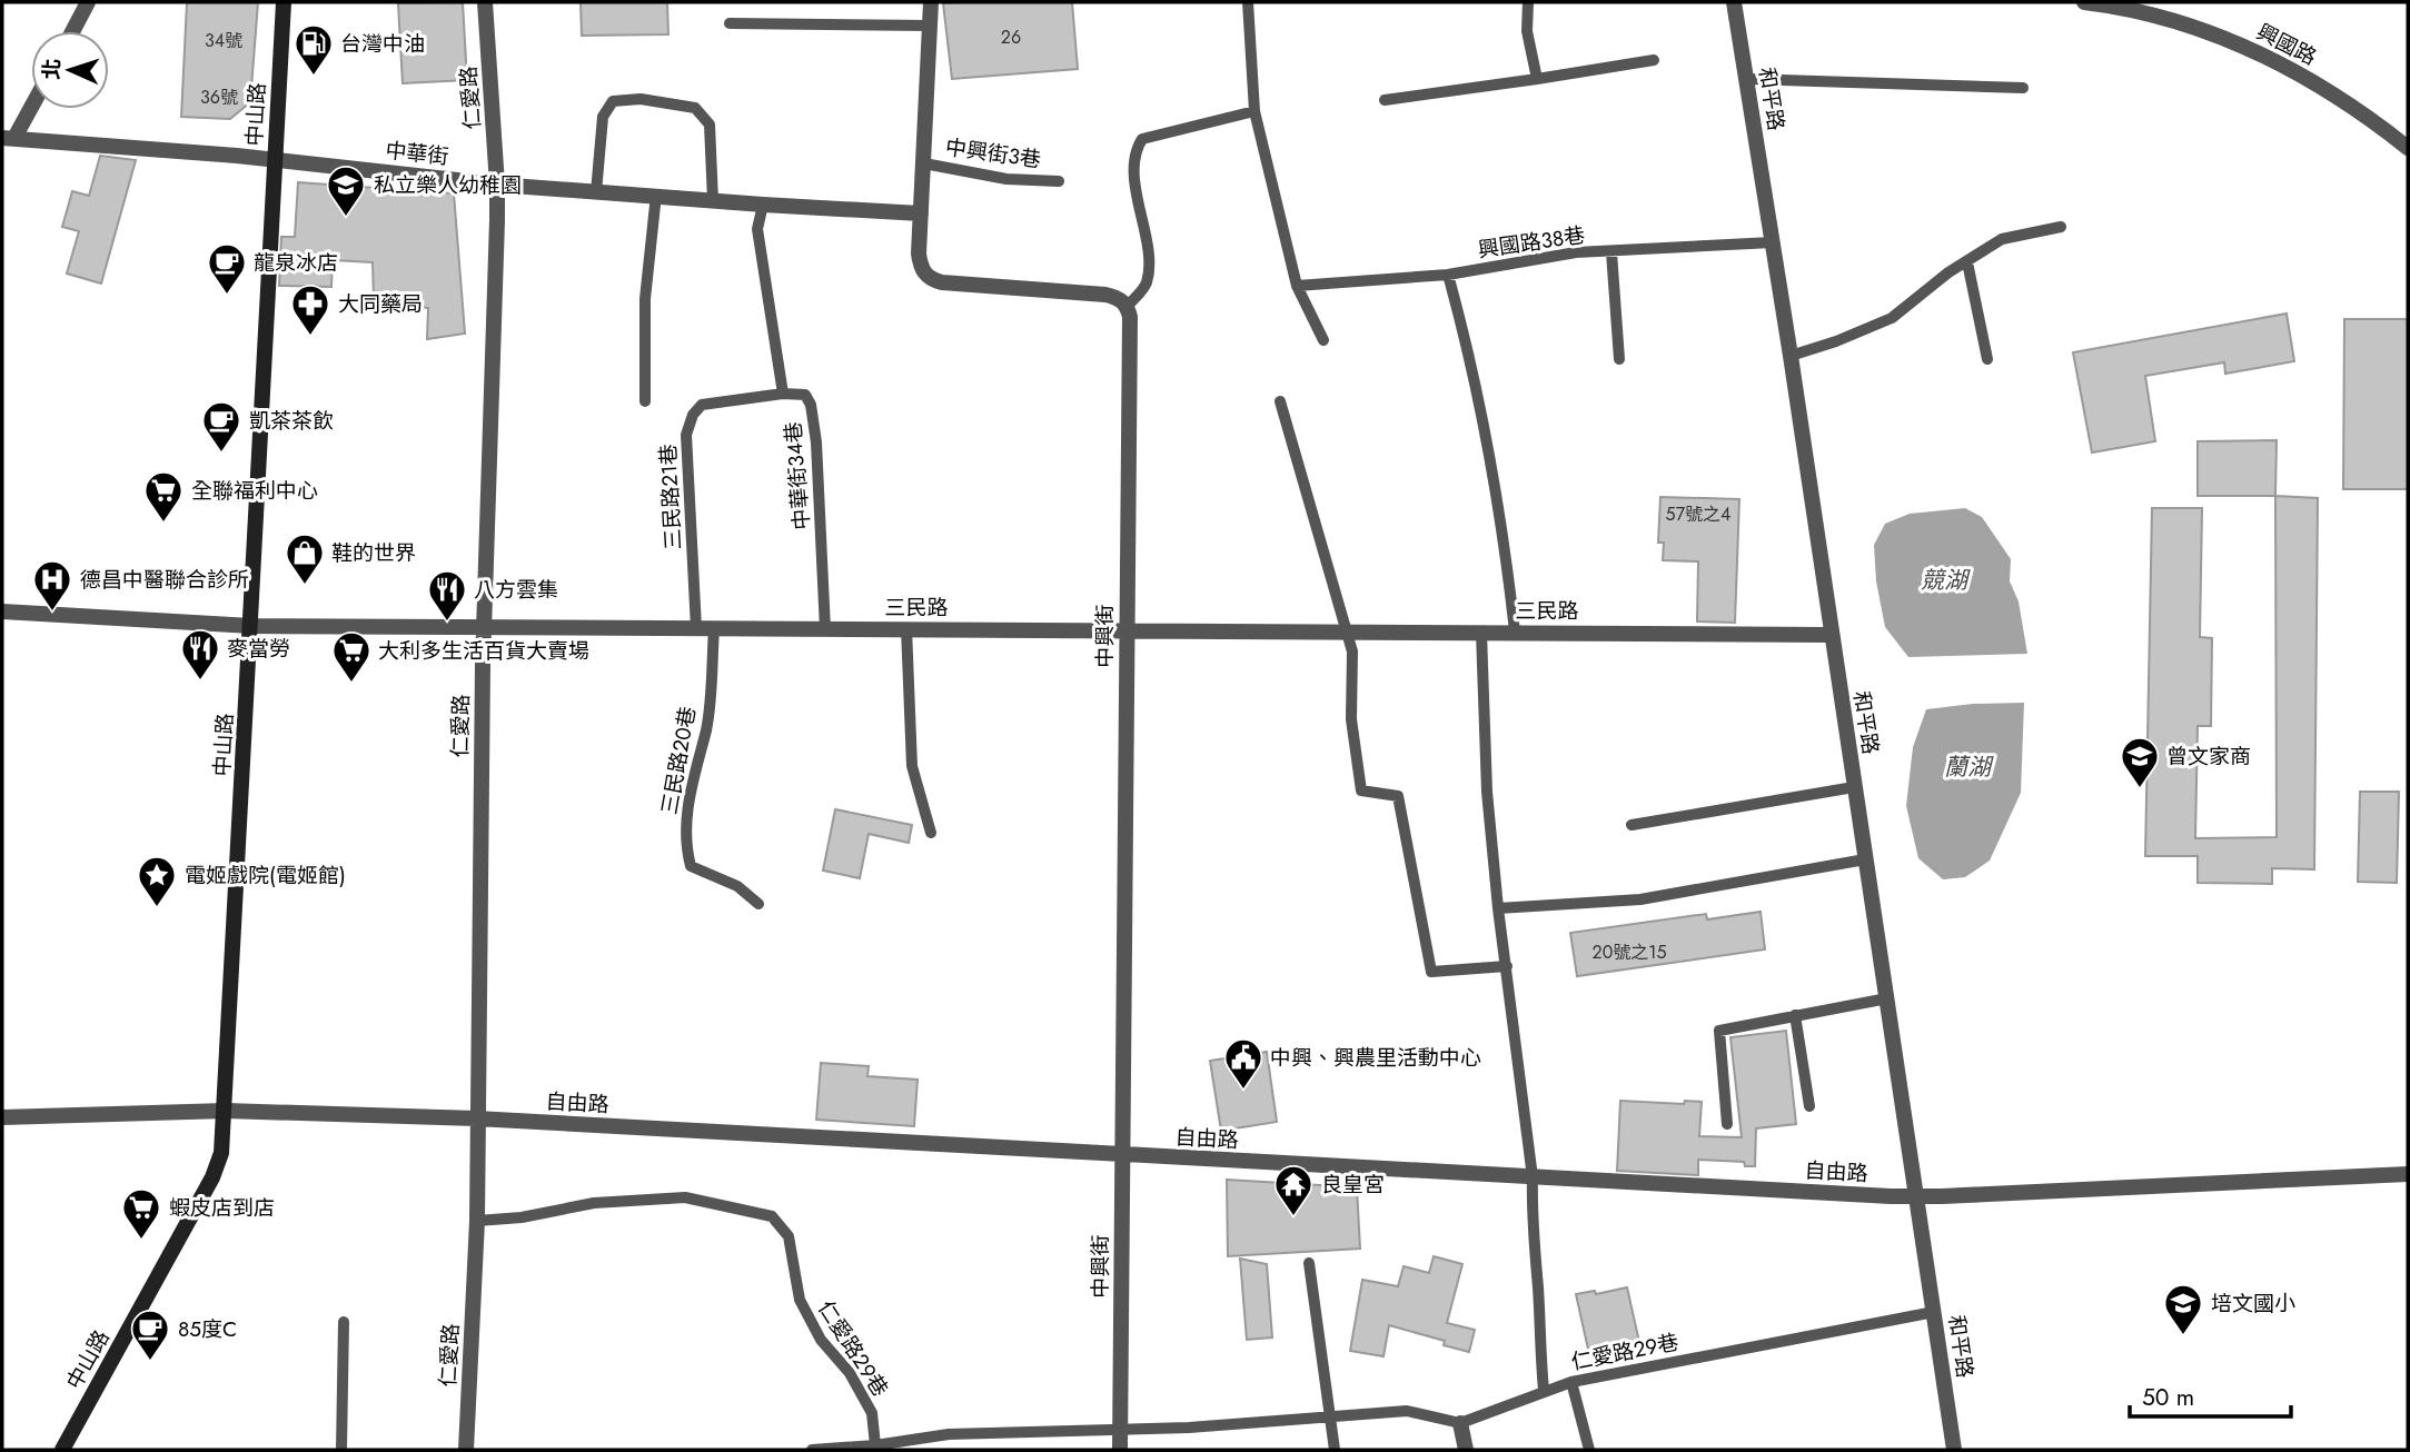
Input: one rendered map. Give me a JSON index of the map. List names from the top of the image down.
{
  "streets": {
    "main road": ["中山路"],
    "street": [
      "興國路",
      "仁愛路",
      "和平路",
      "中華街",
      "三民路",
      "中興街",
      "自由路"
    ],
    "lane": [
      "中興街3巷",
      "興國路38巷",
      "中華街34巷",
      "三民路21巷",
      "三民路20巷",
      "仁愛路29巷"
    ]
  },
  "crossings": [
    ["仁愛路", "中華街"],
    ["仁愛路", "三民路"],
    ["仁愛路", "自由路"],
    ["仁愛路", "仁愛路29巷"],
    ["和平路", "興國路38巷"],
    ["和平路", "三民路"],
    ["和平路", "自由路"],
    ["和平路", "仁愛路29巷"],
    ["中山路", "中華街"],
    ["中山路", "三民路"],
    ["中山路", "自由路"],
    ["中華街", "中華街34巷"],
    ["中華街34巷", "三民路21巷"],
    ["中華街34巷", "三民路"],
    ["三民路21巷", "三民路"],
    ["三民路", "中興街"],
    ["三民路", "三民路20巷"],
    ["中興街", "自由路"]
  ],
  "water": ["競湖", "蘭湖"],
  "places": {
    "fuel station": ["台灣中油"],
    "school or university": ["私立樂人幼稚園", "曾文家商", "培文國小"],
    "cafe": ["龍泉冰店", "凱茶茶飲", "85度C"],
    "pharmacy": ["大同藥局"],
    "supermarket": ["全聯福利中心", "大利多生活百貨大賣場", "蝦皮店到店"],
    "shop": ["鞋的世界"],
    "hospital": ["德昌中醫聯合診所"],
    "restaurant": ["八方雲集", "麥當勞"],
    "place": ["電姬戲院(電姬館)"],
    "public building": ["中興、興農里活動中心"],
    "temple": ["良皇宮"]
  },
  "house_numbers": [
    "26",
    "34號",
    "36號",
    "57號之4",
    "20號之15"
  ],
  "scale_bar": "50 m",
  "north": "left"
}
